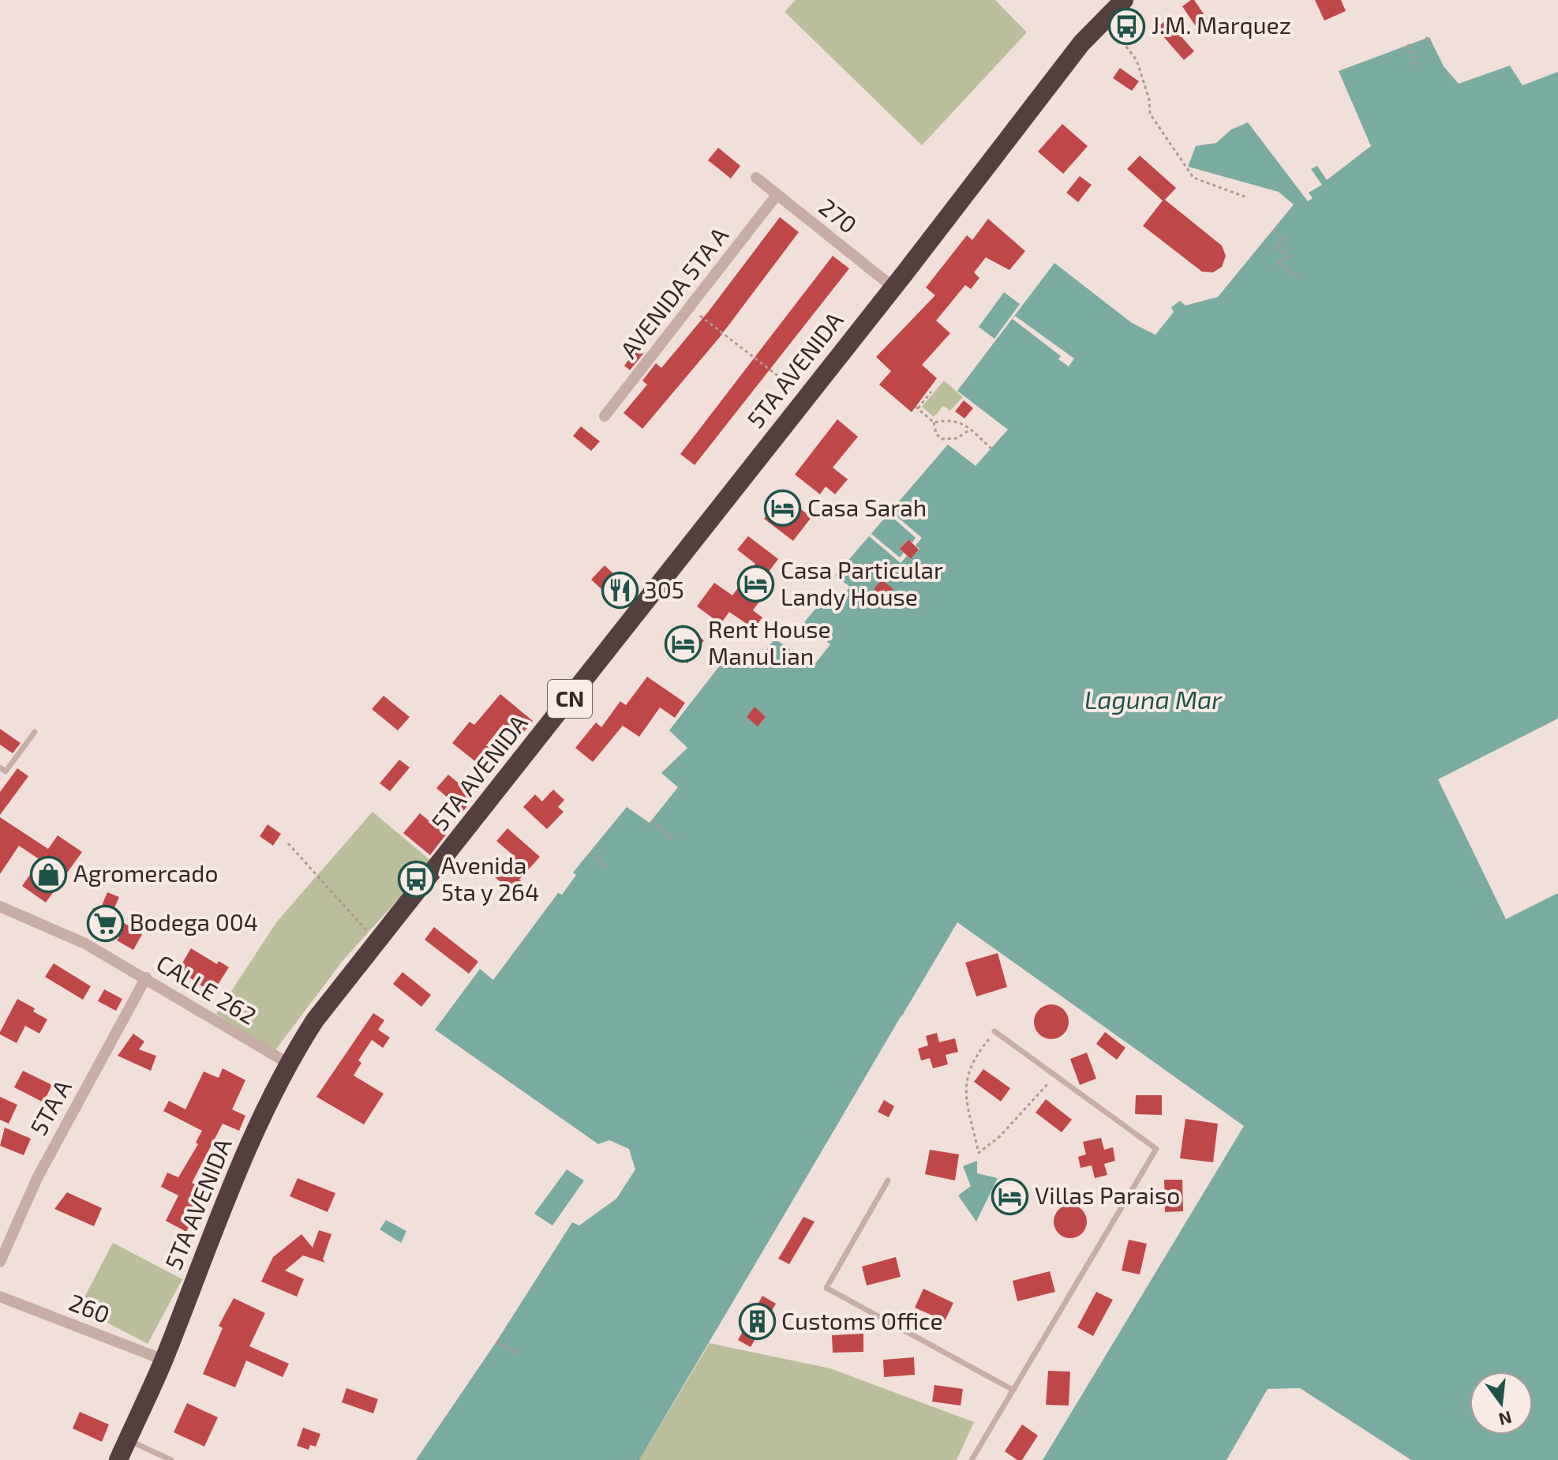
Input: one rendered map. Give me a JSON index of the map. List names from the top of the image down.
{
  "streets": {
    "highway": ["5TA AVENIDA", "CN"],
    "street": [
      "270",
      "AVENIDA 5TA A",
      "CALLE 262",
      "5TA A",
      "260"
    ]
  },
  "crossings": [
    ["270", "AVENIDA 5TA A"],
    ["270", "5TA AVENIDA"],
    ["5TA AVENIDA", "CALLE 262"],
    ["5TA AVENIDA", "260"],
    ["CALLE 262", "5TA A"]
  ],
  "water": ["Laguna Mar"],
  "places": {
    "bus stop": ["J.M. Marquez", "Avenida 5ta y 264"],
    "hotel": [
      "Casa Sarah",
      "Casa Particular Landy House",
      "Rent House ManuLian",
      "Villas Paraiso"
    ],
    "restaurant": ["305"],
    "shop": ["Agromercado"],
    "supermarket": ["Bodega 004"],
    "building": ["Customs Office"]
  },
  "north": "bottom"
}
